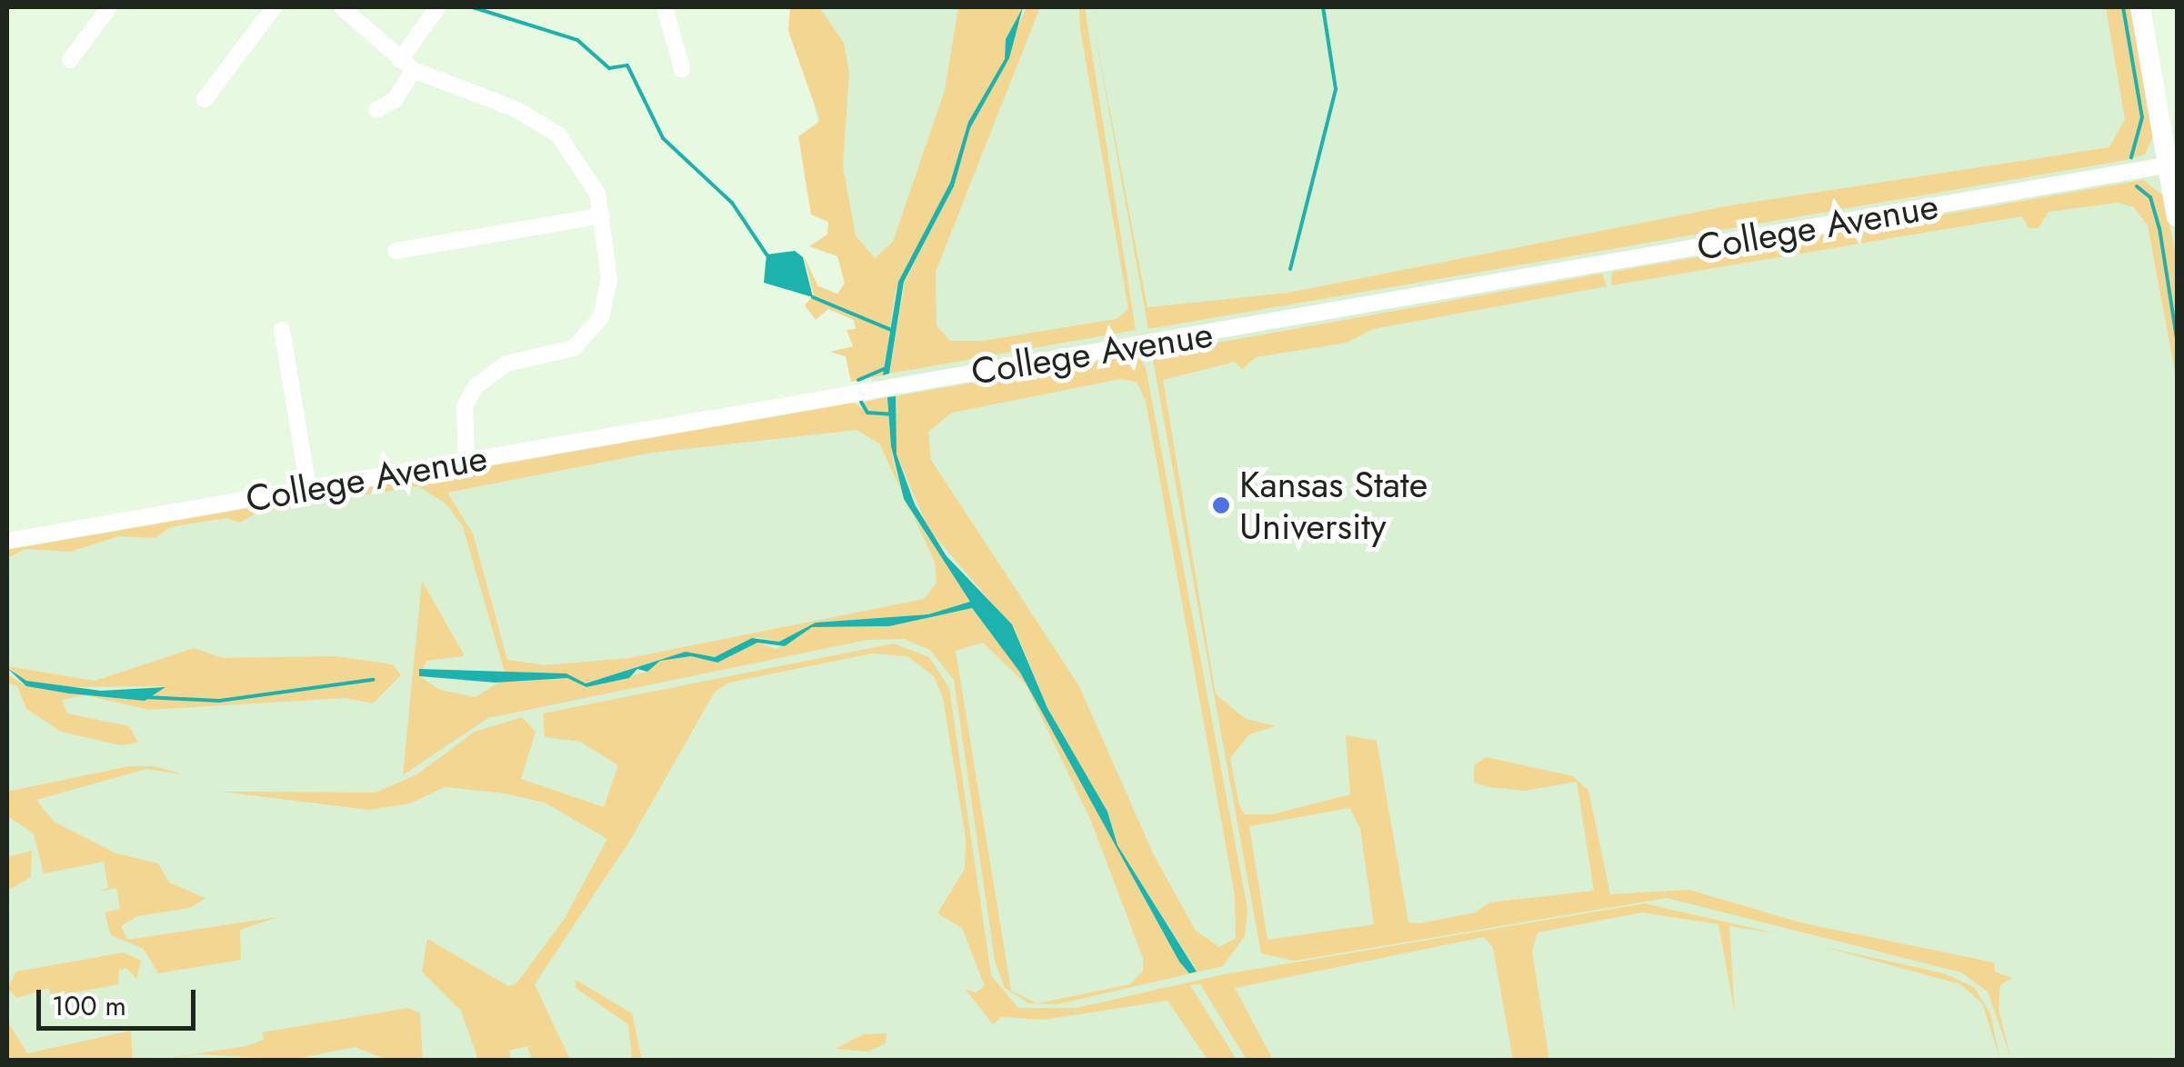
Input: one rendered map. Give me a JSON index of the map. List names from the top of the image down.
{
  "streets": {
    "street": ["College Avenue"]
  },
  "places": ["Kansas State University"],
  "scale_bar": "100 m"
}
